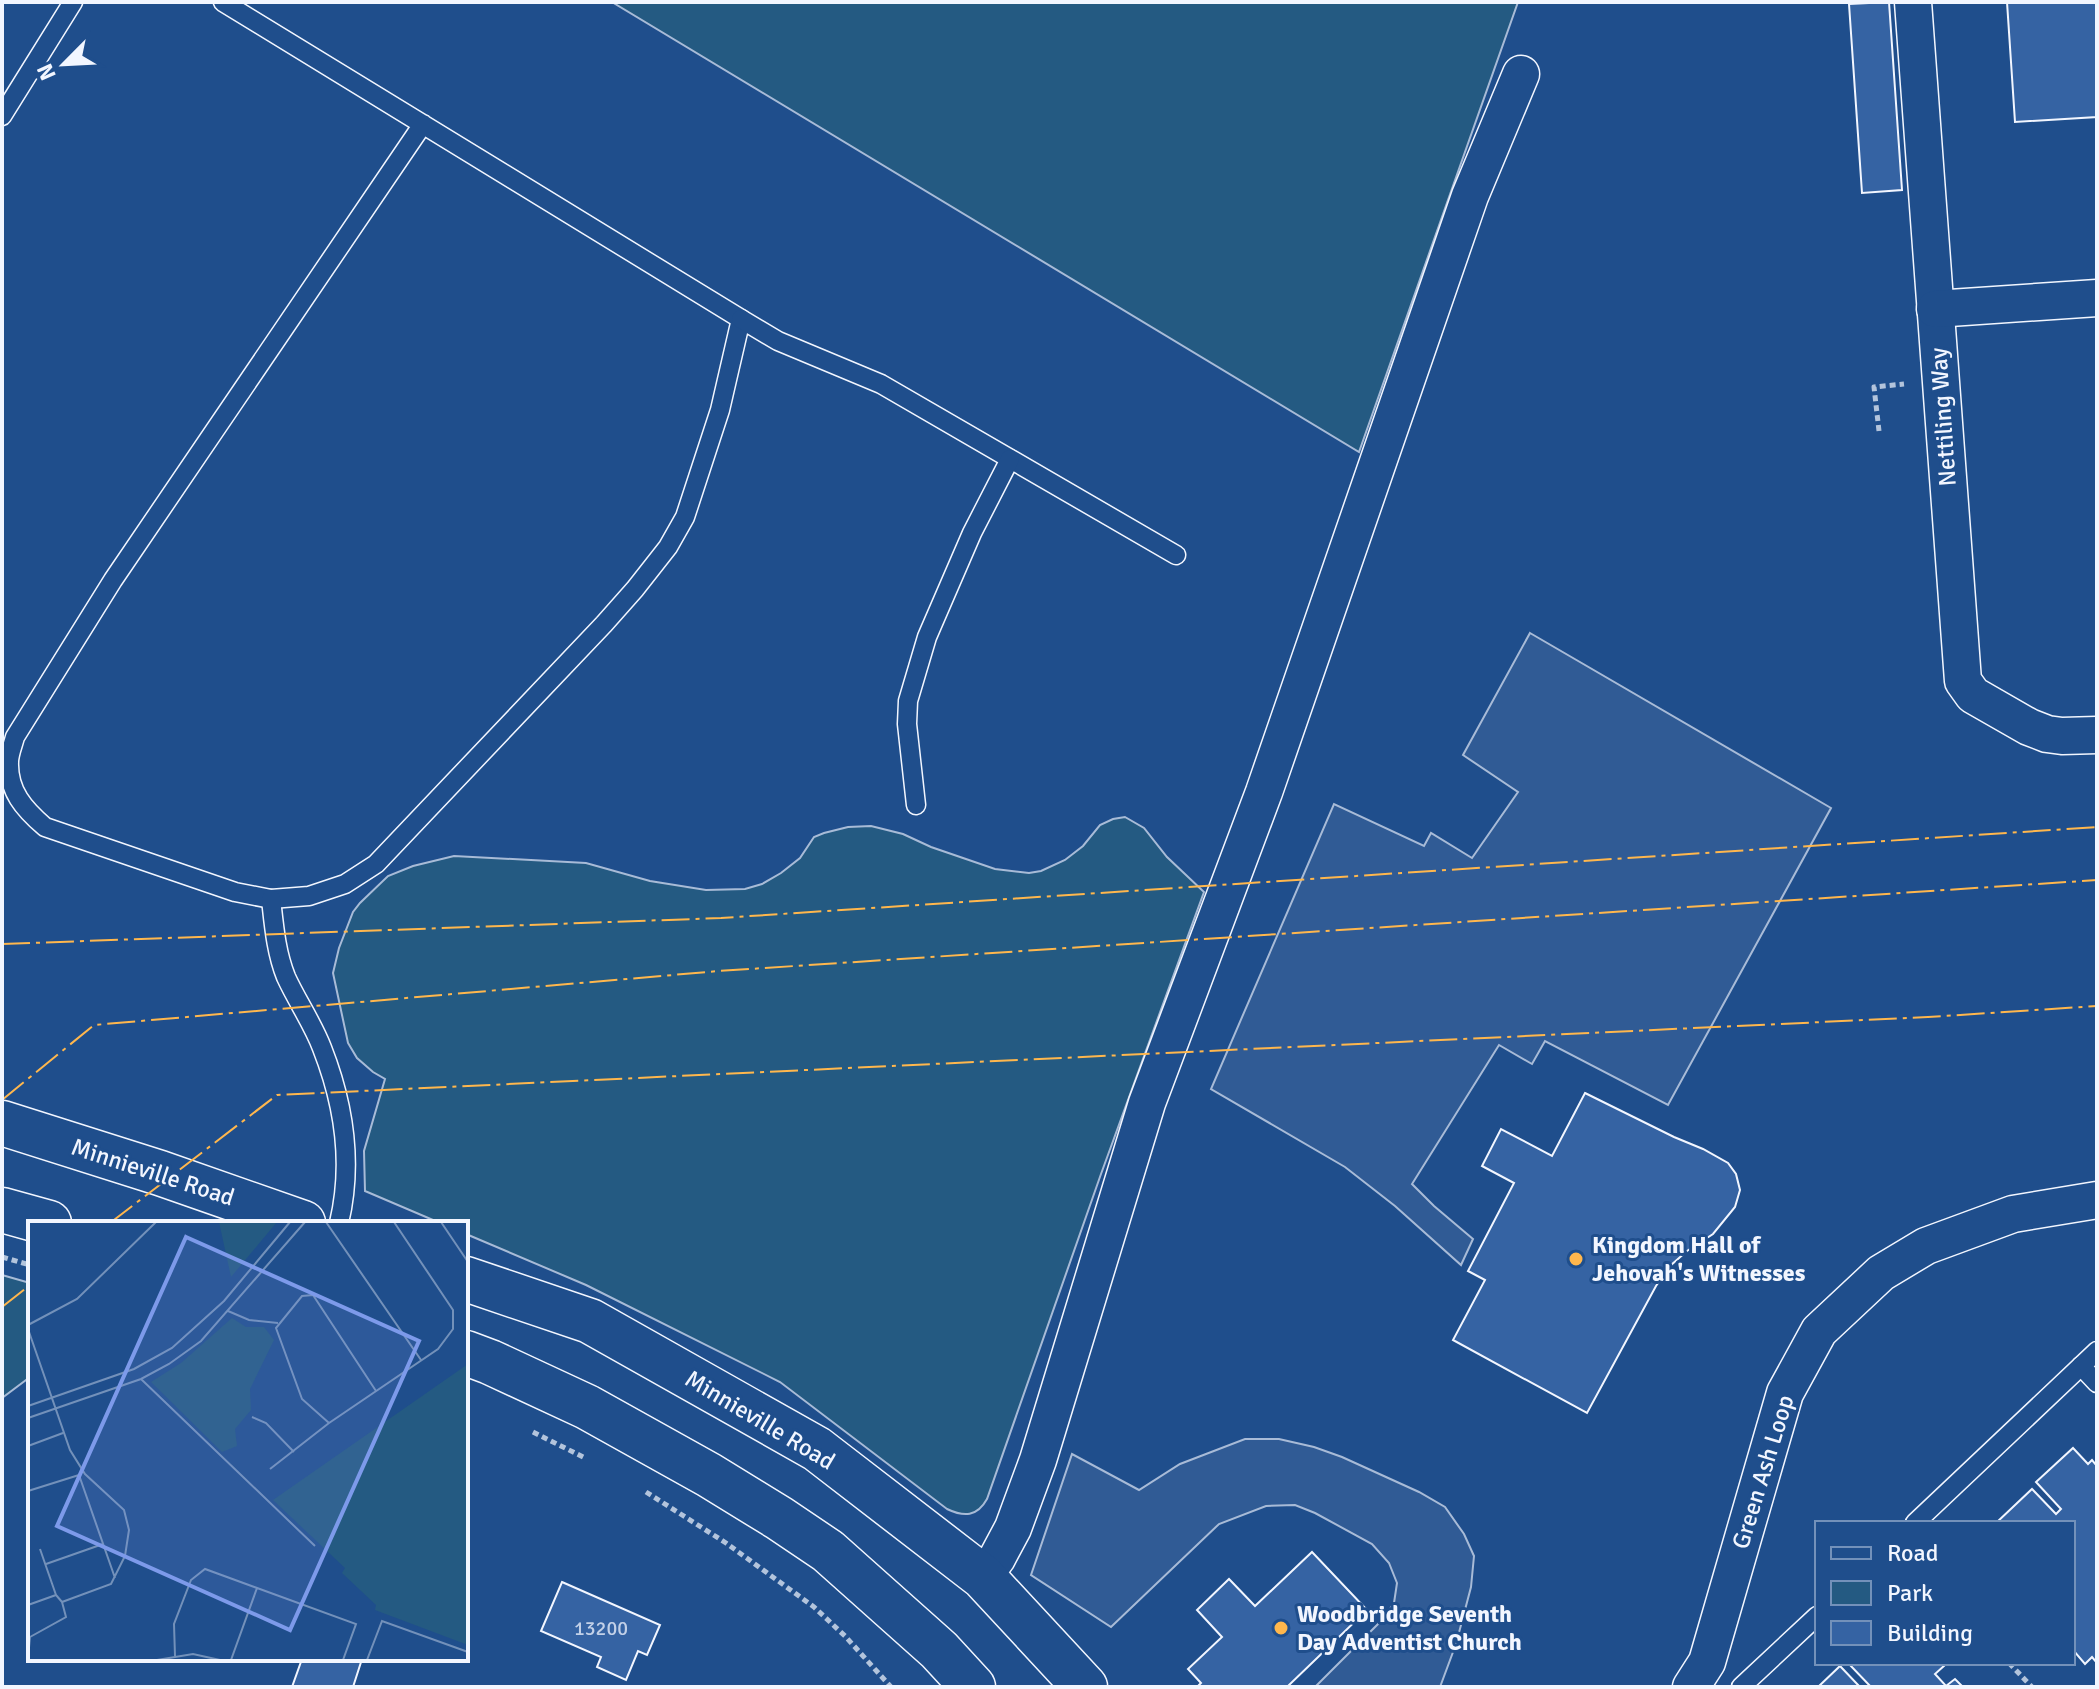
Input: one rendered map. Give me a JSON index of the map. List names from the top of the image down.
{
  "streets": {
    "main road": ["Minnieville Road"],
    "street": ["Nettiling Way", "Green Ash Loop"]
  },
  "places": ["Kingdom Hall of Jehovah's Witnesses", "Woodbridge Seventh Day Adventist Church"],
  "house_numbers": ["13200"],
  "legend": ["Road", "Park", "Building"],
  "north": "bottom left"
}
